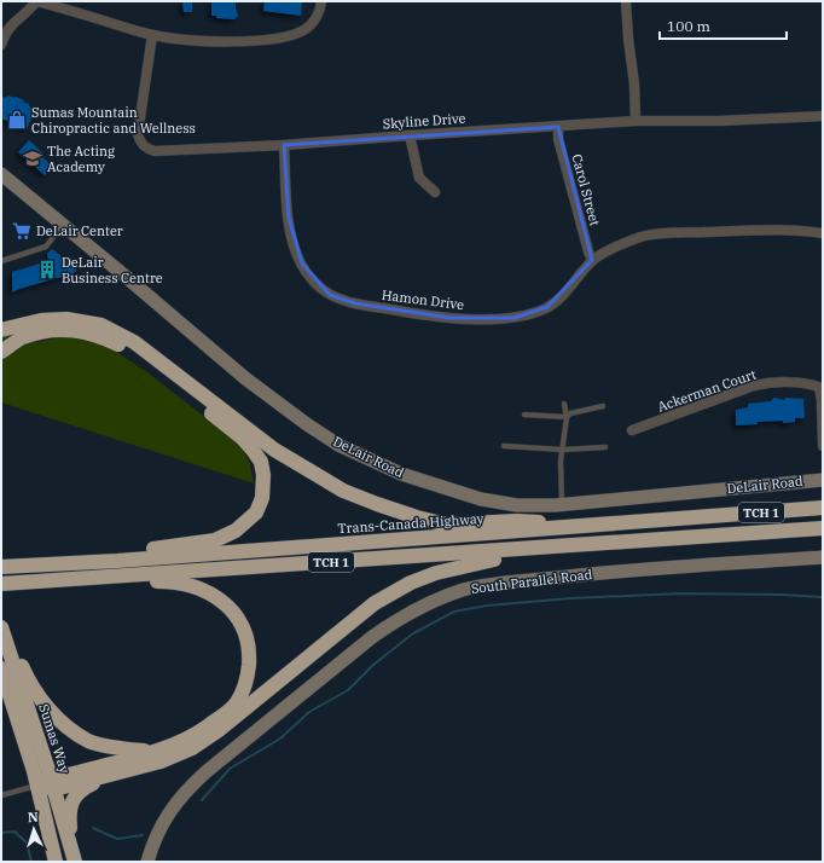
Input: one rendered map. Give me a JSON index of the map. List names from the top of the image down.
{
  "streets": {
    "highway": ["TCH 1", "Trans-Canada Highway", "Sumas Way"],
    "street": [
      "Skyline Drive",
      "Carol Street",
      "Hamon Drive",
      "Ackerman Court",
      "DeLair Road",
      "South Parallel Road"
    ]
  },
  "crossings": [
    ["Skyline Drive", "Carol Street"],
    ["Skyline Drive", "Hamon Drive"],
    ["Carol Street", "Hamon Drive"]
  ],
  "places": {
    "shop": ["Sumas Mountain Chiropractic and Wellness"],
    "school or university": ["The Acting Academy"],
    "supermarket": ["DeLair Center"],
    "building": ["DeLair Business Centre"]
  },
  "scale_bar": "100 m",
  "north": "top"
}
